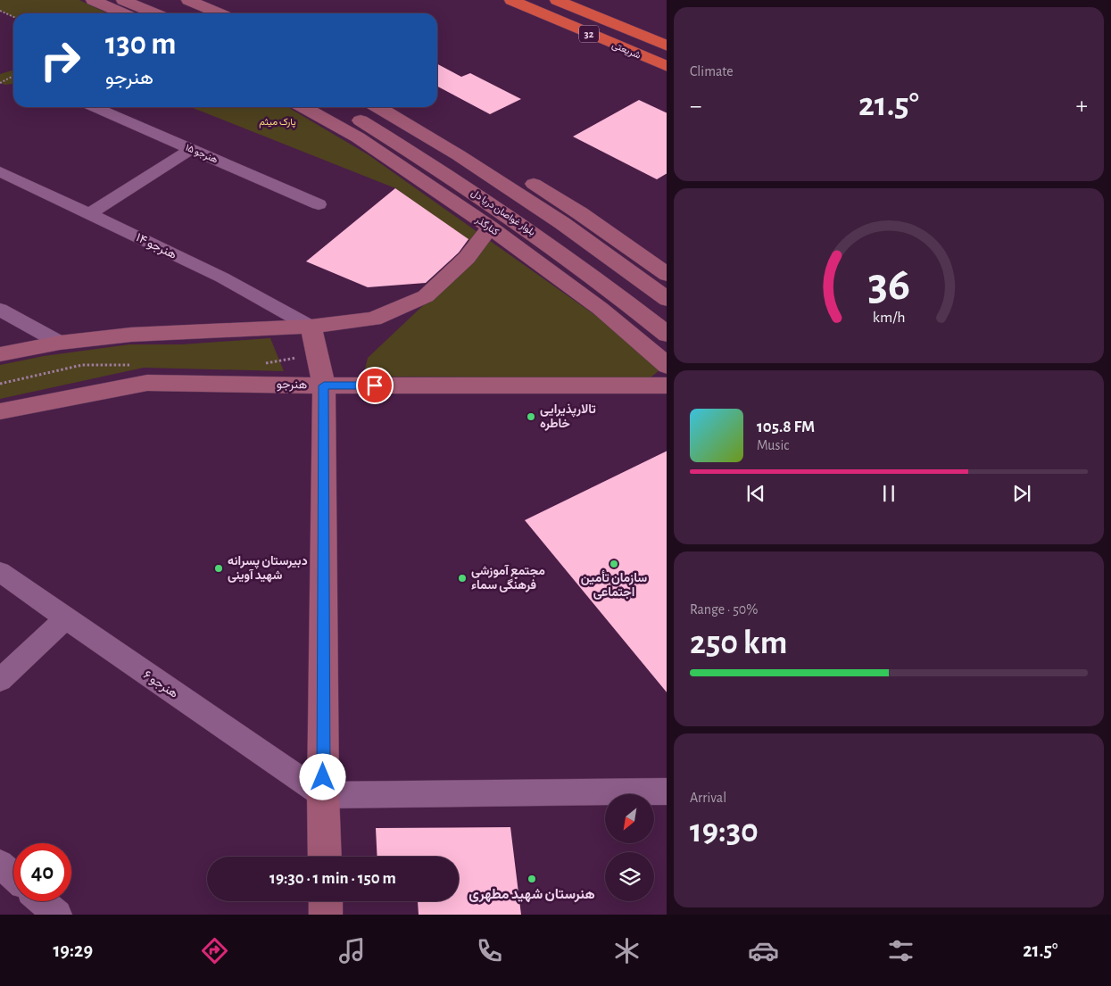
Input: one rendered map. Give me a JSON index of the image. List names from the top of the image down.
{
  "streets": {
    "highway": ["32", "شریعتی"],
    "street": [
      "هنرجو ۱۵",
      "بلوار غواصان دریا دل",
      "کنارگذر",
      "هنرجو ۱۴",
      "هنرجو",
      "هنرجو ۶"
    ]
  },
  "parks": ["پارک میثم"],
  "places": [
    "تالارپذیرایی خاطره",
    "سازمان تأمین اجتماعی",
    "دبیرستان پسرانه شهید آوینی",
    "مجتمع آموزشی فرهنگی سماء",
    "هنرستان شهید مطهری"
  ],
  "north": "bottom left",
  "page": {
    "tile": [
      "Climate",
      ["Range · 50%", "250 km"],
      ["Arrival", "19:30"]
    ],
    "turn": ["130 m", "هنرجو"],
    "heat": ["−", "21.5°", "+"],
    "song": ["105.8 FM", "Music"],
    "limit": "40",
    "trip": "19:30 · 1 min · 150 m",
    "tabs": ["19:29", "21.5°"],
    "gauge": ["36", "km/h"]
  }
}
